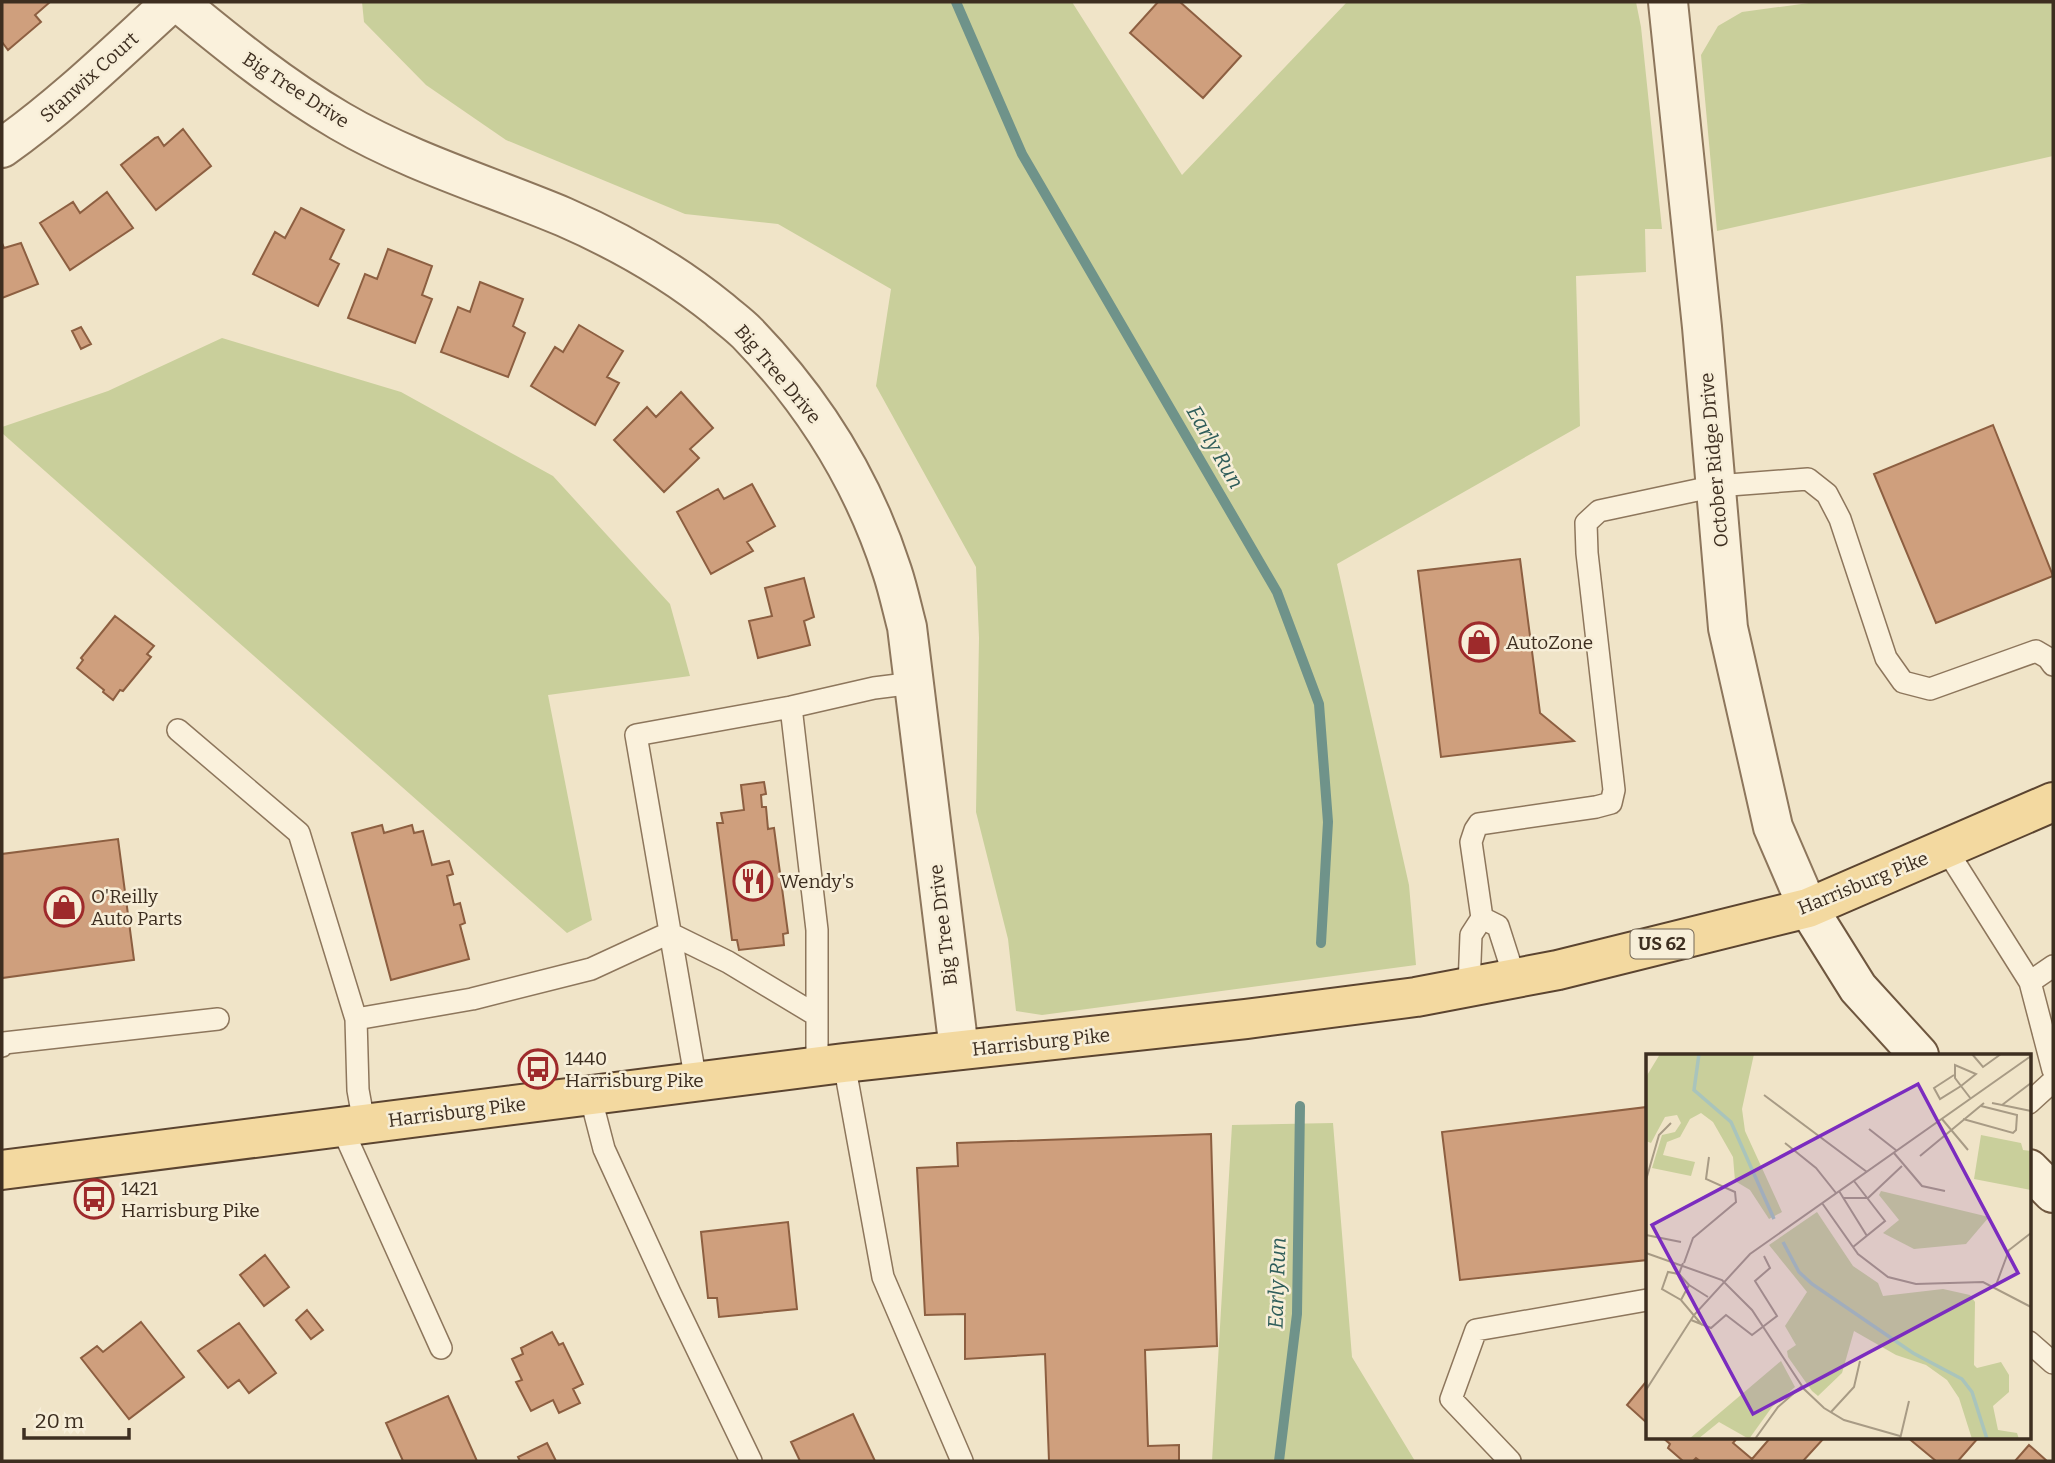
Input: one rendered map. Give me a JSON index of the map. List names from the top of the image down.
{
  "streets": {
    "main road": ["Harrisburg Pike", "US 62"],
    "street": ["Stanwix Court", "Big Tree Drive", "October Ridge Drive"]
  },
  "crossings": [
    ["Big Tree Drive", "Harrisburg Pike"],
    ["October Ridge Drive", "Harrisburg Pike"]
  ],
  "water": ["Early Run"],
  "places": {
    "shop": ["AutoZone", "O'Reilly Auto Parts"],
    "restaurant": ["Wendy's"],
    "bus stop": ["1440 Harrisburg Pike", "1421 Harrisburg Pike"]
  },
  "scale_bar": "20 m"
}
